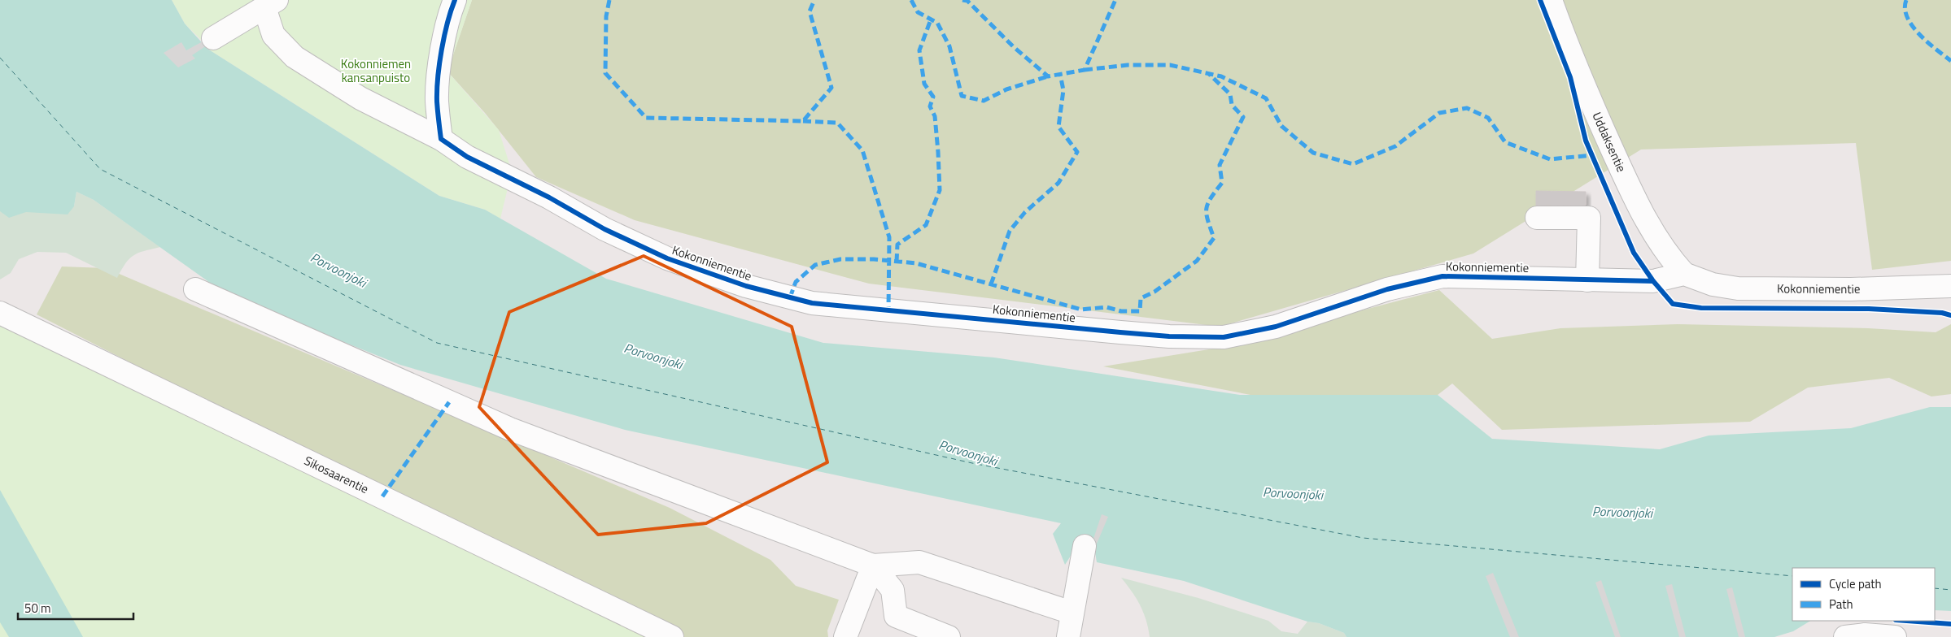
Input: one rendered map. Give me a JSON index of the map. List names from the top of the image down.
{
  "streets": {
    "street": ["Uddaksentie", "Kokonniementie", "Sikosaarentie"]
  },
  "crossings": [
    ["Uddaksentie", "Kokonniementie"]
  ],
  "water": ["Porvoonjoki"],
  "parks": ["Kokonniemen kansanpuisto"],
  "legend": ["Cycle path", "Path"],
  "scale_bar": "50 m"
}
